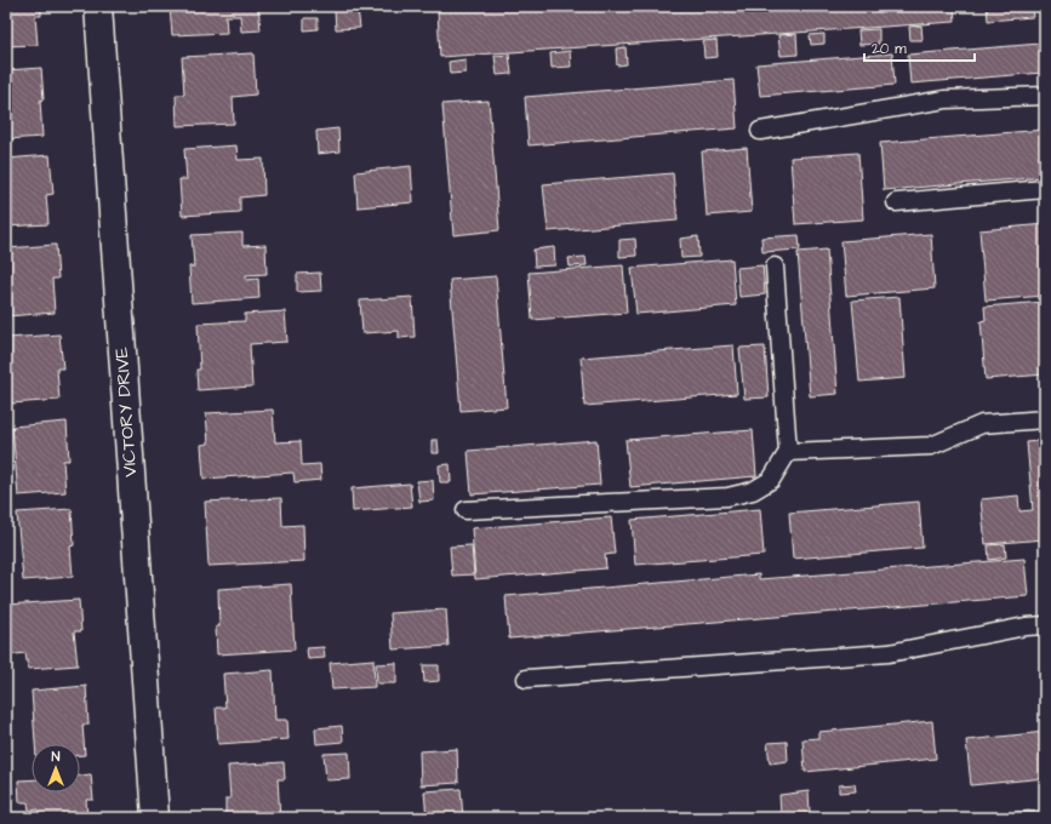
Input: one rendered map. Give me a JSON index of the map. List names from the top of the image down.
{
  "streets": {
    "street": ["VICTORY DRIVE"]
  },
  "scale_bar": "20 m",
  "north": "top"
}
